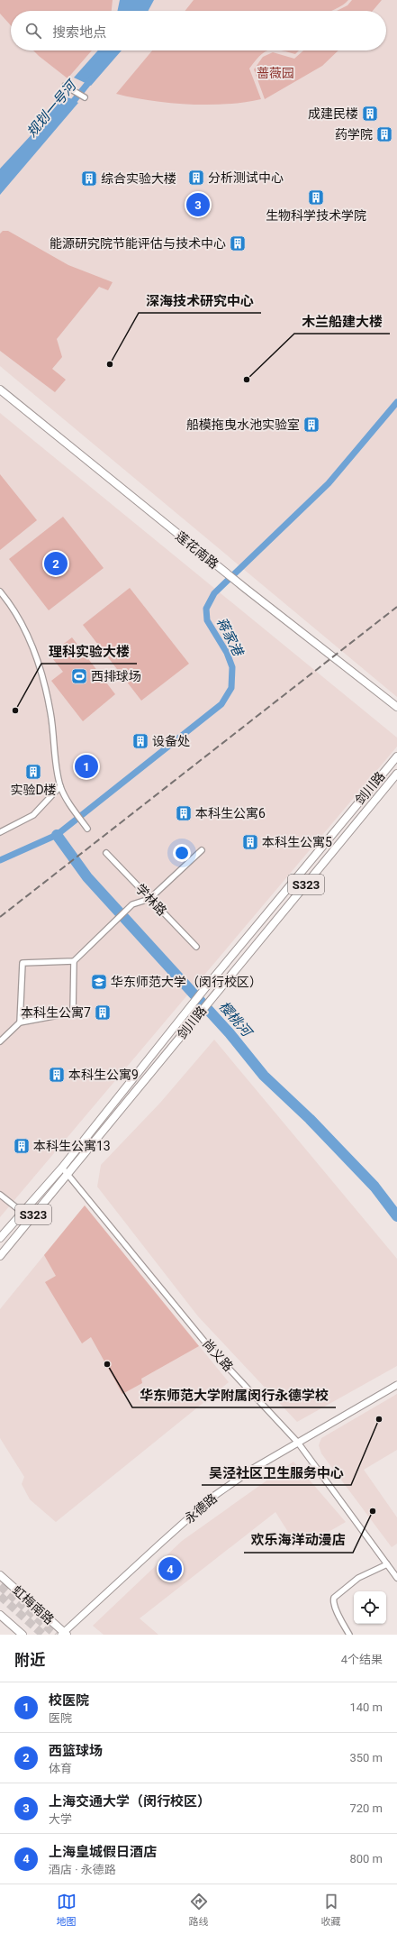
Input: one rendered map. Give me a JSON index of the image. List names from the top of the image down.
{
  "streets": {
    "main road": [
      "莲花南路",
      "剑川路",
      "S323",
      "虹梅南路"
    ],
    "street": ["学林路", "尚义路", "永德路"]
  },
  "crossings": [
    ["剑川路", "尚义路"],
    ["尚义路", "永德路"],
    ["永德路", "虹梅南路"]
  ],
  "water": ["规划一号河", "蒋家港", "樱桃河"],
  "parks": ["蔷薇园"],
  "places": {
    "building": [
      "成建民楼",
      "药学院",
      "分析测试中心",
      "综合实验大楼",
      "生物科学技术学院",
      "能源研究院节能评估与技术中心",
      "船模拖曳水池实验室",
      "设备处",
      "实验D楼",
      "本科生公寓6",
      "本科生公寓5",
      "本科生公寓7",
      "本科生公寓9",
      "本科生公寓13"
    ],
    "other": [
      "深海技术研究中心",
      "木兰船建大楼",
      "理科实验大楼",
      "华东师范大学附属闵行永德学校",
      "吴泾社区卫生服务中心",
      "欢乐海洋动漫店"
    ],
    "sports": ["西排球场"],
    "school or university": ["华东师范大学（闵行校区）"]
  },
  "page": {
    "search": "搜索地点",
    "pins": [
      "3",
      "2",
      "1",
      "4"
    ],
    "heading": ["附近", "4个结果"],
    "list": [
      {
        "mark": "1",
        "name": "校医院",
        "note": "医院",
        "value": "140 m"
      },
      {
        "mark": "2",
        "name": "西篮球场",
        "note": "体育",
        "value": "350 m"
      },
      {
        "mark": "3",
        "name": "上海交通大学（闵行校区）",
        "note": "大学",
        "value": "720 m"
      },
      {
        "mark": "4",
        "name": "上海皇城假日酒店",
        "note": "酒店 · 永德路",
        "value": "800 m"
      }
    ],
    "nav": ["地图", "路线", "收藏"]
  }
}
